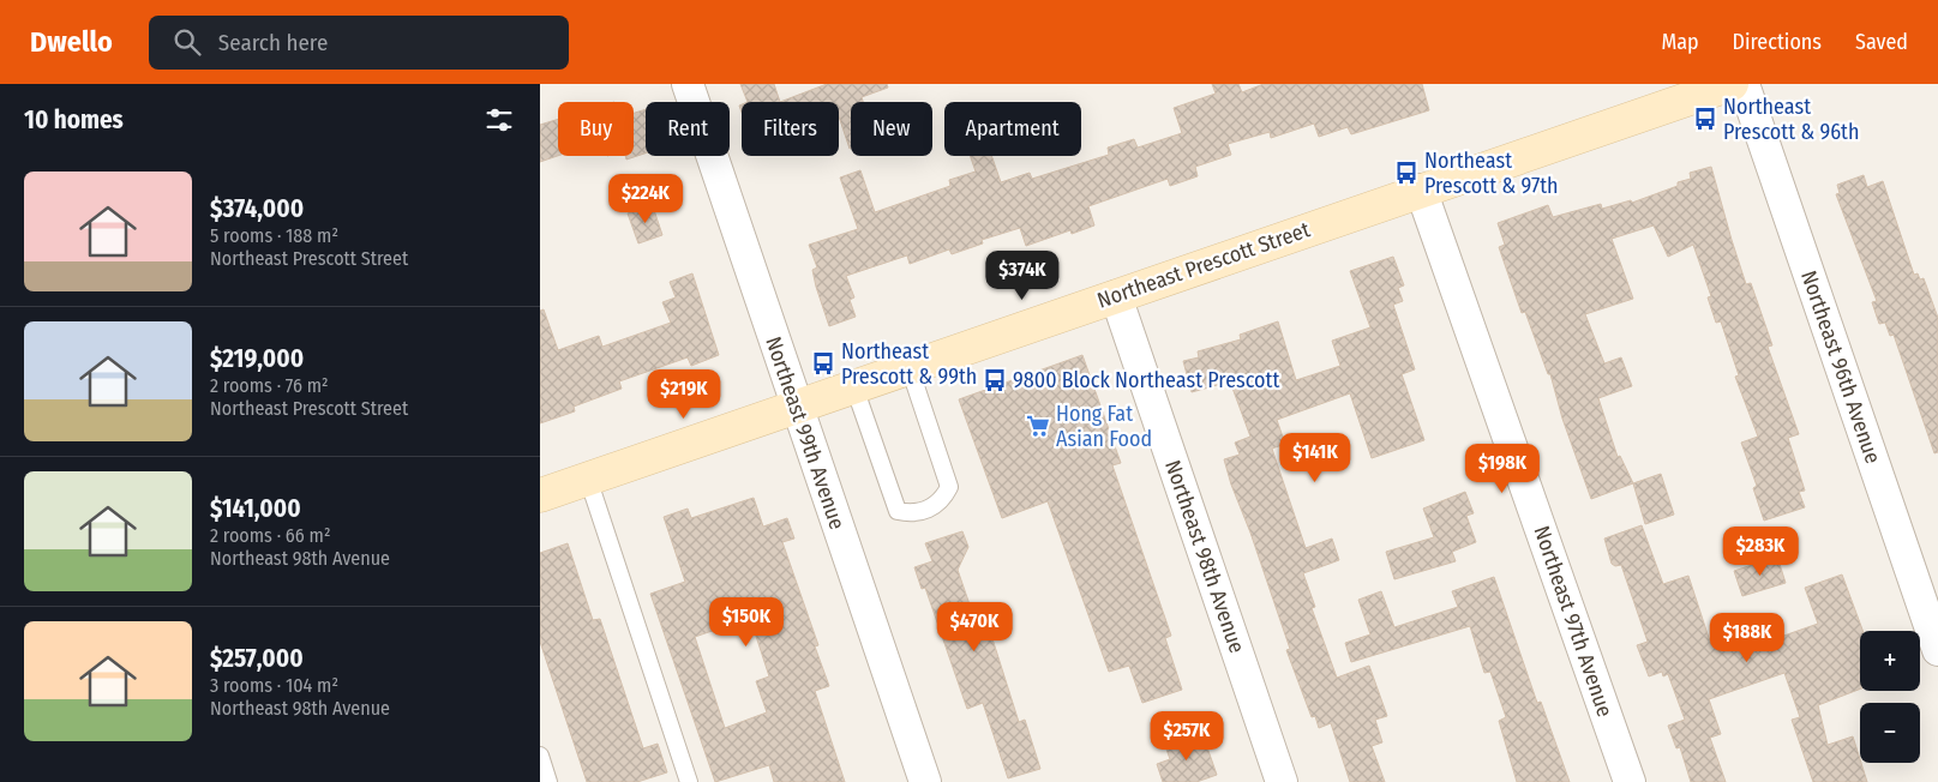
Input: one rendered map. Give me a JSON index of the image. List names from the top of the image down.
{
  "streets": {
    "street": [
      "Northeast Prescott Street",
      "Northeast 96th Avenue",
      "Northeast 99th Avenue",
      "Northeast 98th Avenue",
      "Northeast 97th Avenue"
    ]
  },
  "crossings": [
    ["Northeast Prescott Street", "Northeast 99th Avenue"],
    ["Northeast Prescott Street", "Northeast 98th Avenue"],
    ["Northeast Prescott Street", "Northeast 97th Avenue"]
  ],
  "places": {
    "bus stop": [
      "Northeast Prescott & 96th",
      "Northeast Prescott & 97th",
      "Northeast Prescott & 99th",
      "9800 Block Northeast Prescott"
    ],
    "supermarket": ["Hong Fat Asian Food"]
  },
  "page": {
    "header": "Dwello",
    "search": "Search here",
    "nav": ["Map", "Directions", "Saved"],
    "heading": "10 homes",
    "chip": [
      "Buy",
      "Rent",
      "Filters",
      "New",
      "Apartment"
    ],
    "list": [
      {
        "name": "$374,000",
        "note": "5 rooms · 188 m² · Northeast Prescott Street"
      },
      {
        "name": "$219,000",
        "note": "2 rooms · 76 m² · Northeast Prescott Street"
      },
      {
        "name": "$141,000",
        "note": "2 rooms · 66 m² · Northeast 98th Avenue"
      },
      {
        "name": "$257,000",
        "note": "3 rooms · 104 m² · Northeast 98th Avenue"
      }
    ],
    "price": [
      "$224K",
      "$374K",
      "$219K",
      "$141K",
      "$198K",
      "$283K",
      "$150K",
      "$470K",
      "$188K",
      "$257K"
    ],
    "map_buttons": ["+", "−"]
  }
}
